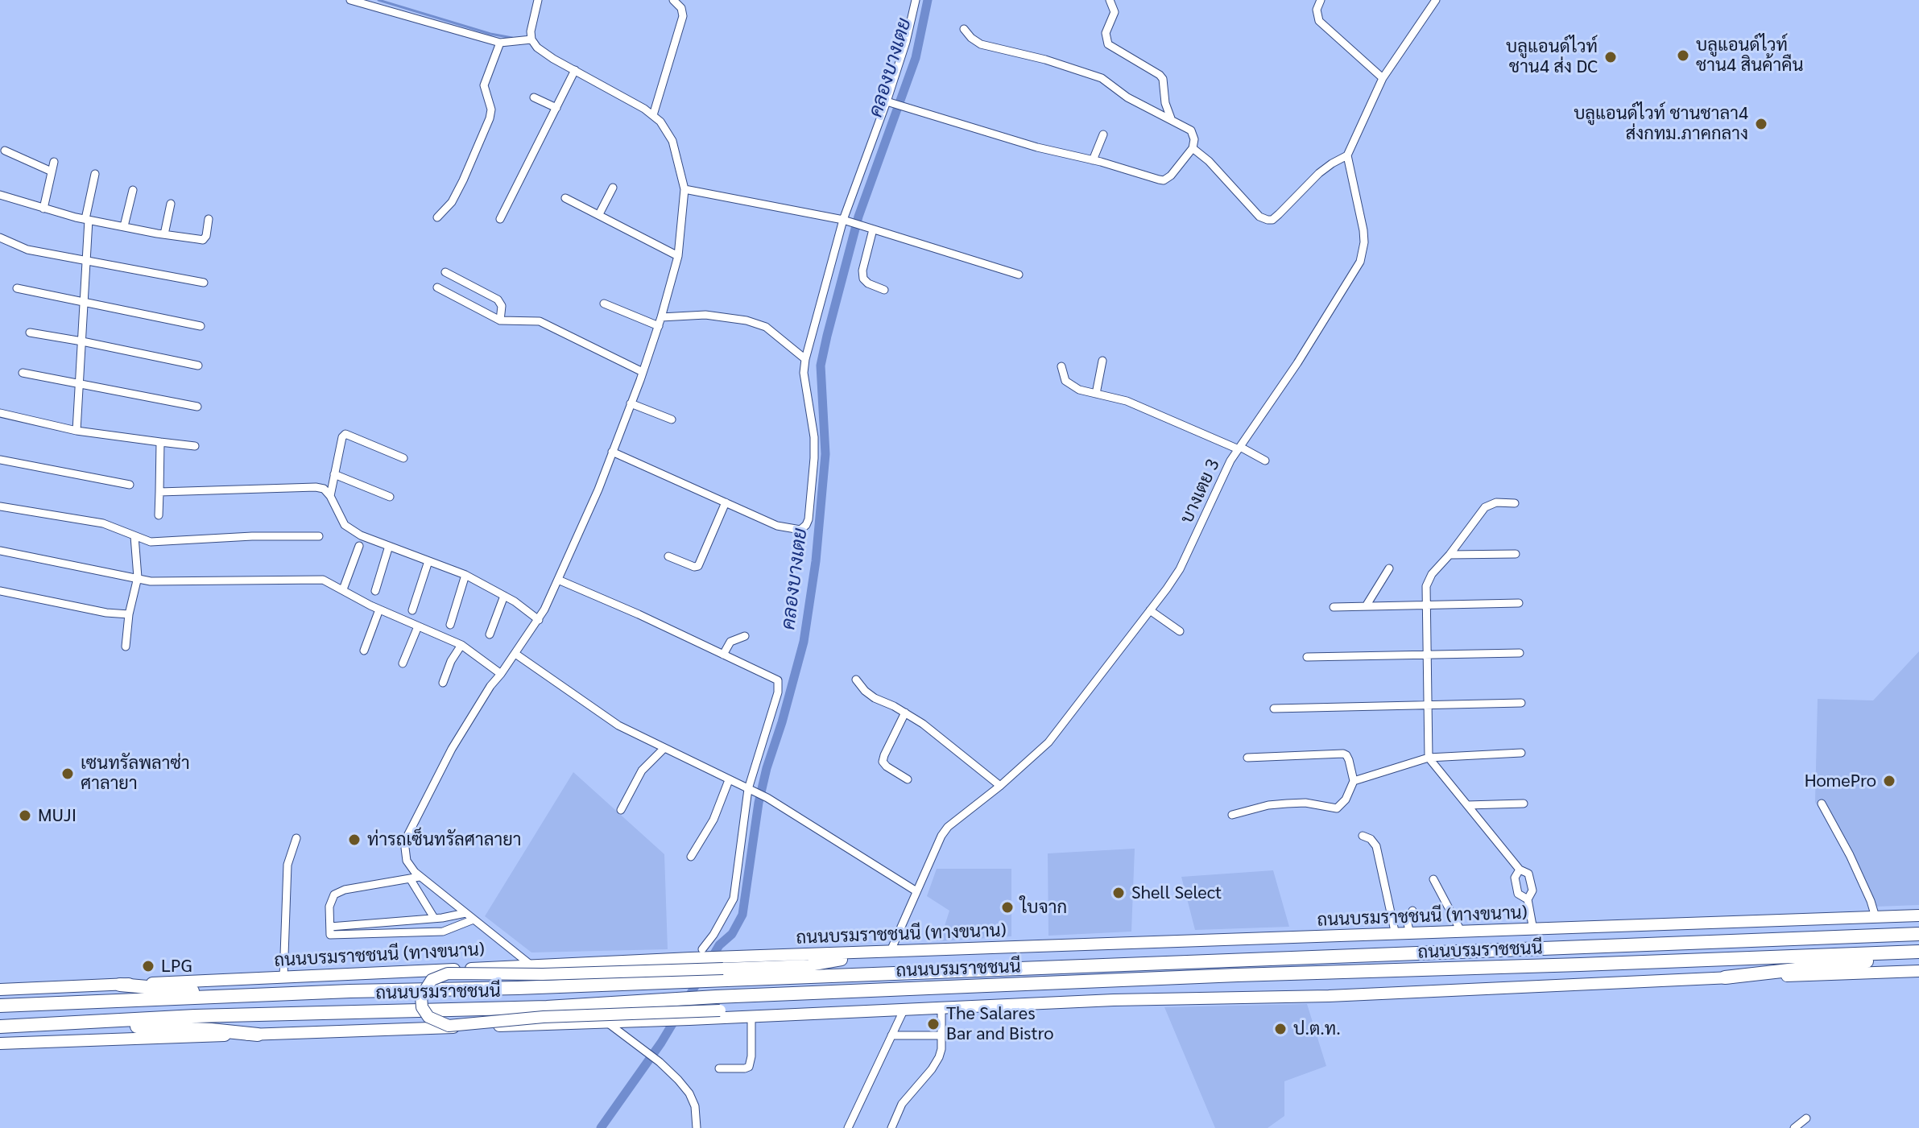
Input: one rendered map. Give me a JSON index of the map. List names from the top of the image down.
{
  "streets": {
    "highway": ["ถนนบรมราชชนนี"],
    "main road": ["ถนนบรมราชชนนี (ทางขนาน)"],
    "street": ["บางเตย 3"]
  },
  "crossings": [
    ["บางเตย 3", "ถนนบรมราชชนนี (ทางขนาน)"],
    ["ถนนบรมราชชนนี (ทางขนาน)", "ถนนบรมราชชนนี"]
  ],
  "water": ["คลองบางเตย"],
  "places": [
    "บลูแอนด์ไวท์ ชาน4 สินค้าคืน",
    "บลูแอนด์ไวท์ ชาน4 ส่ง DC",
    "บลูแอนด์ไวท์ ชานชาลา4 ส่งกทม.ภาคกลาง",
    "เซนทรัลพลาซ่า ศาลายา",
    "HomePro",
    "MUJI",
    "ท่ารถเซ็นทรัลศาลายา",
    "Shell Select",
    "ใบจาก",
    "LPG",
    "The Salares Bar and Bistro",
    "ป.ต.ท."
  ]
}
